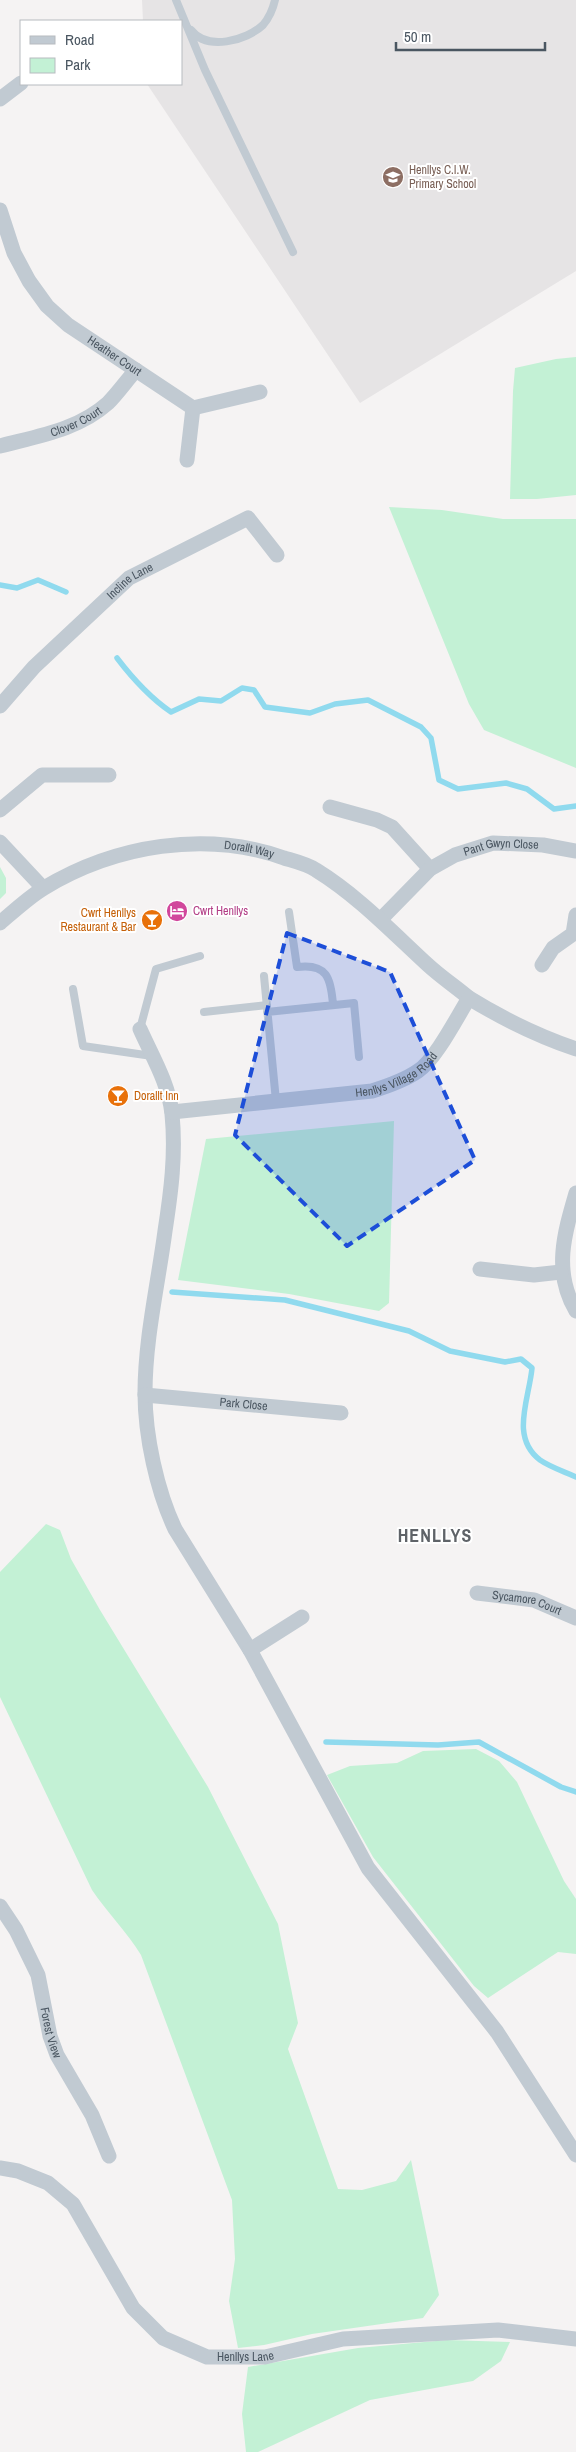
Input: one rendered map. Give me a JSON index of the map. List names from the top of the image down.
{
  "streets": {
    "street": [
      "Heather Court",
      "Clover Court",
      "Incline Lane",
      "Dorallt Way",
      "Pant Gwyn Close",
      "Henllys Village Road",
      "Park Close",
      "Sycamore Court",
      "Forest View",
      "Henllys Lane"
    ]
  },
  "crossings": [
    ["Heather Court", "Clover Court"],
    ["Dorallt Way", "Pant Gwyn Close"],
    ["Dorallt Way", "Henllys Village Road"]
  ],
  "districts": ["HENLLYS"],
  "places": {
    "school or university": ["Henllys C.I.W. Primary School"],
    "hotel": ["Cwrt Henllys"],
    "bar": ["Cwrt Henllys Restaurant & Bar", "Dorallt Inn"]
  },
  "legend": ["Road", "Park"],
  "scale_bar": "50 m"
}
